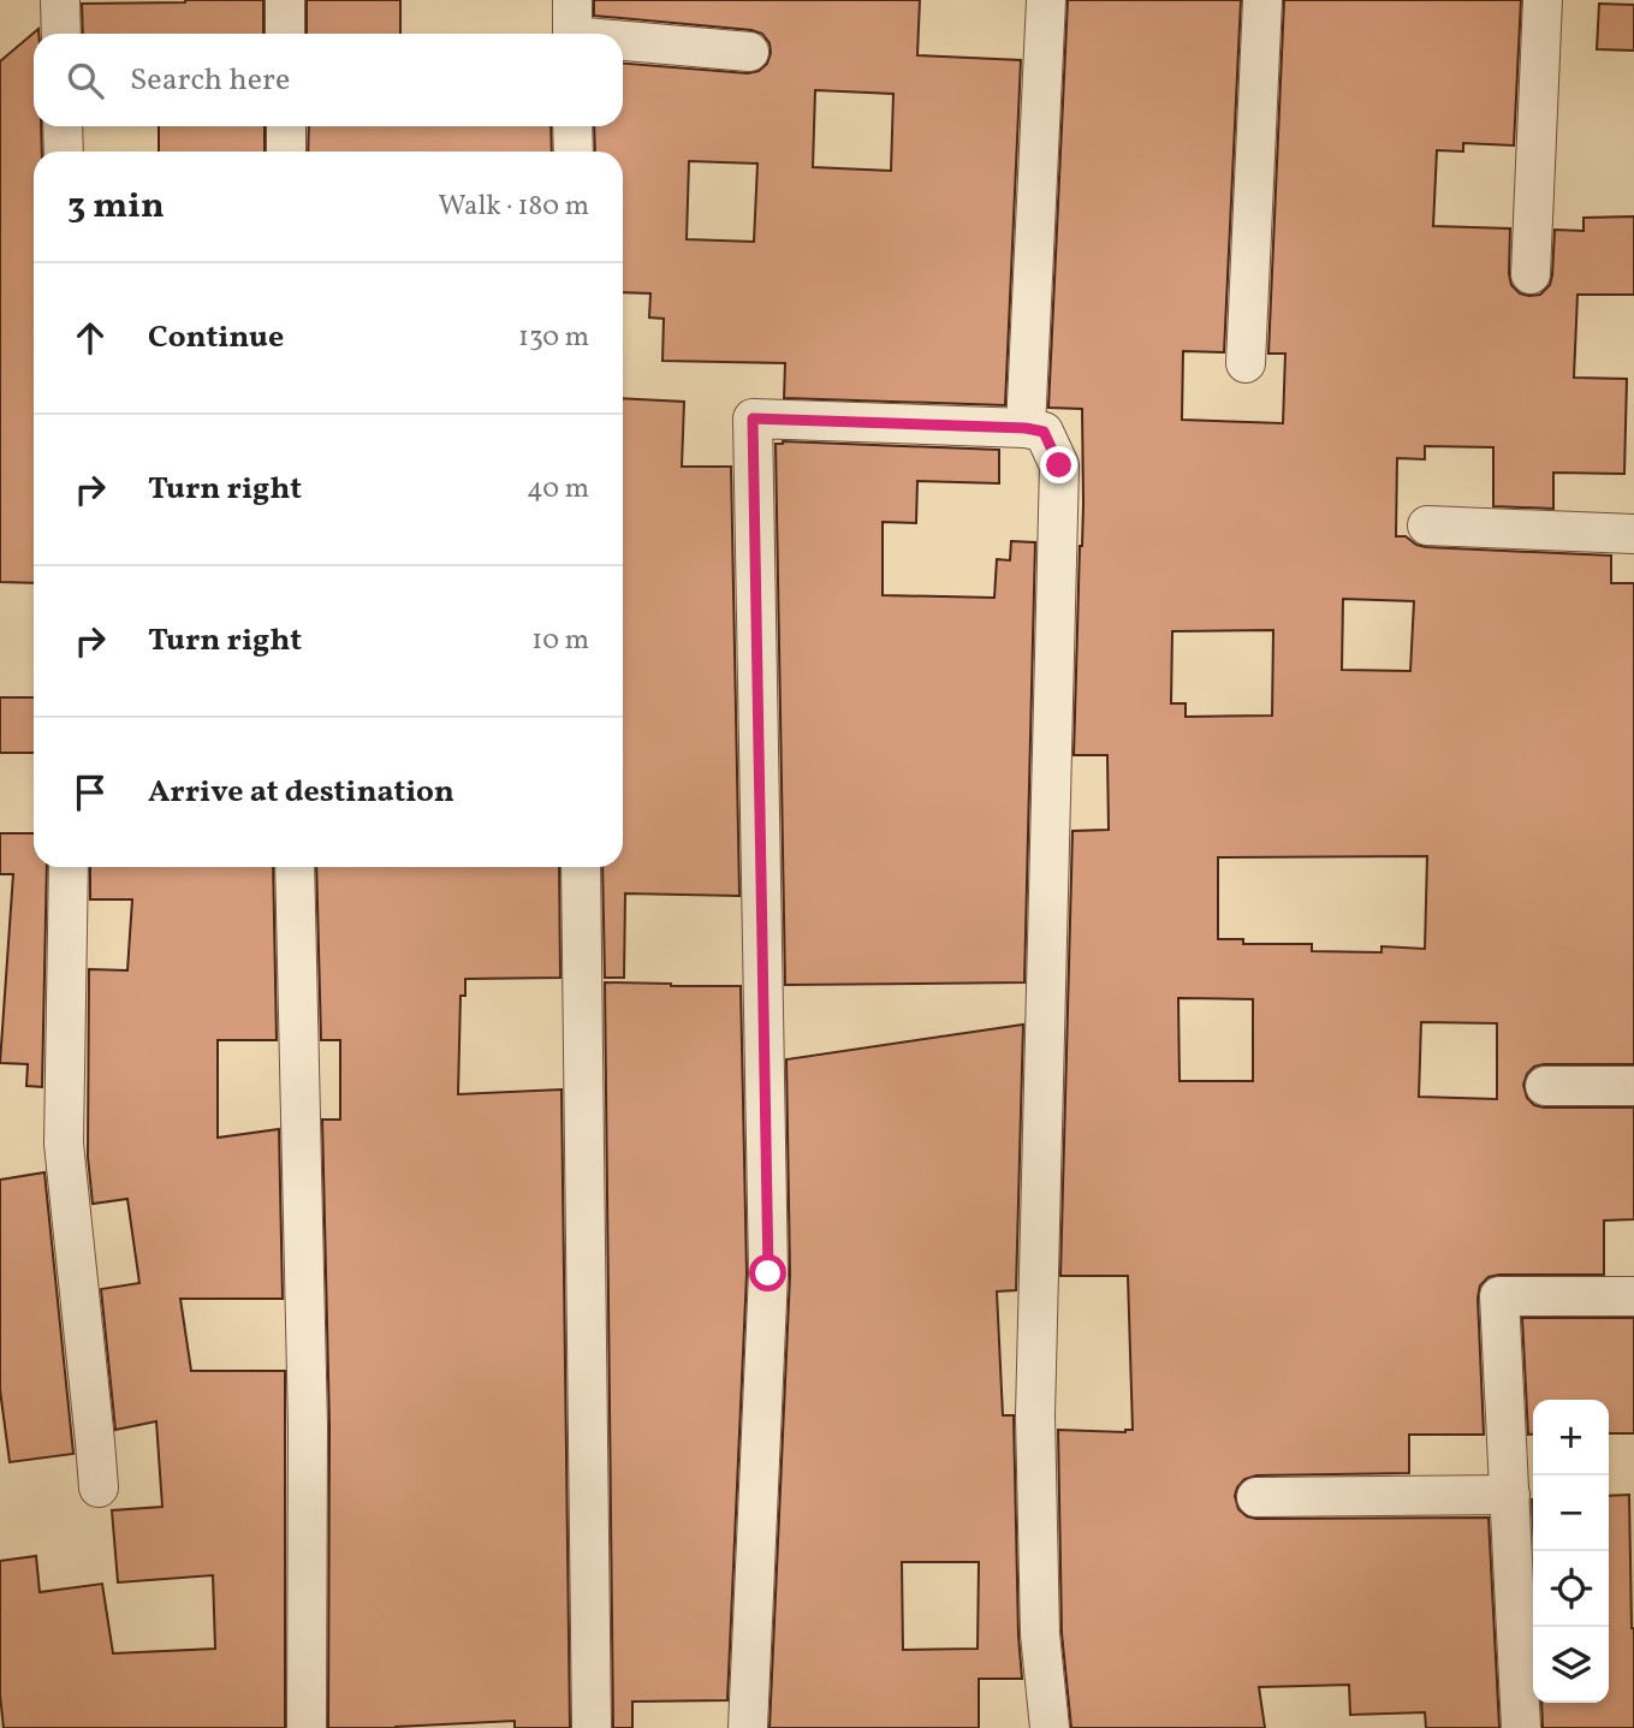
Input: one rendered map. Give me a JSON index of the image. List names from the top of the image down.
{
  "page": {
    "search": "Search here",
    "heading": ["3 min", "Walk · 180 m"],
    "list": [
      ["Continue", "130 m"],
      ["Turn right", "40 m"],
      ["Turn right", "10 m"],
      "Arrive at destination"
    ],
    "map_buttons": ["+", "−"]
  }
}
